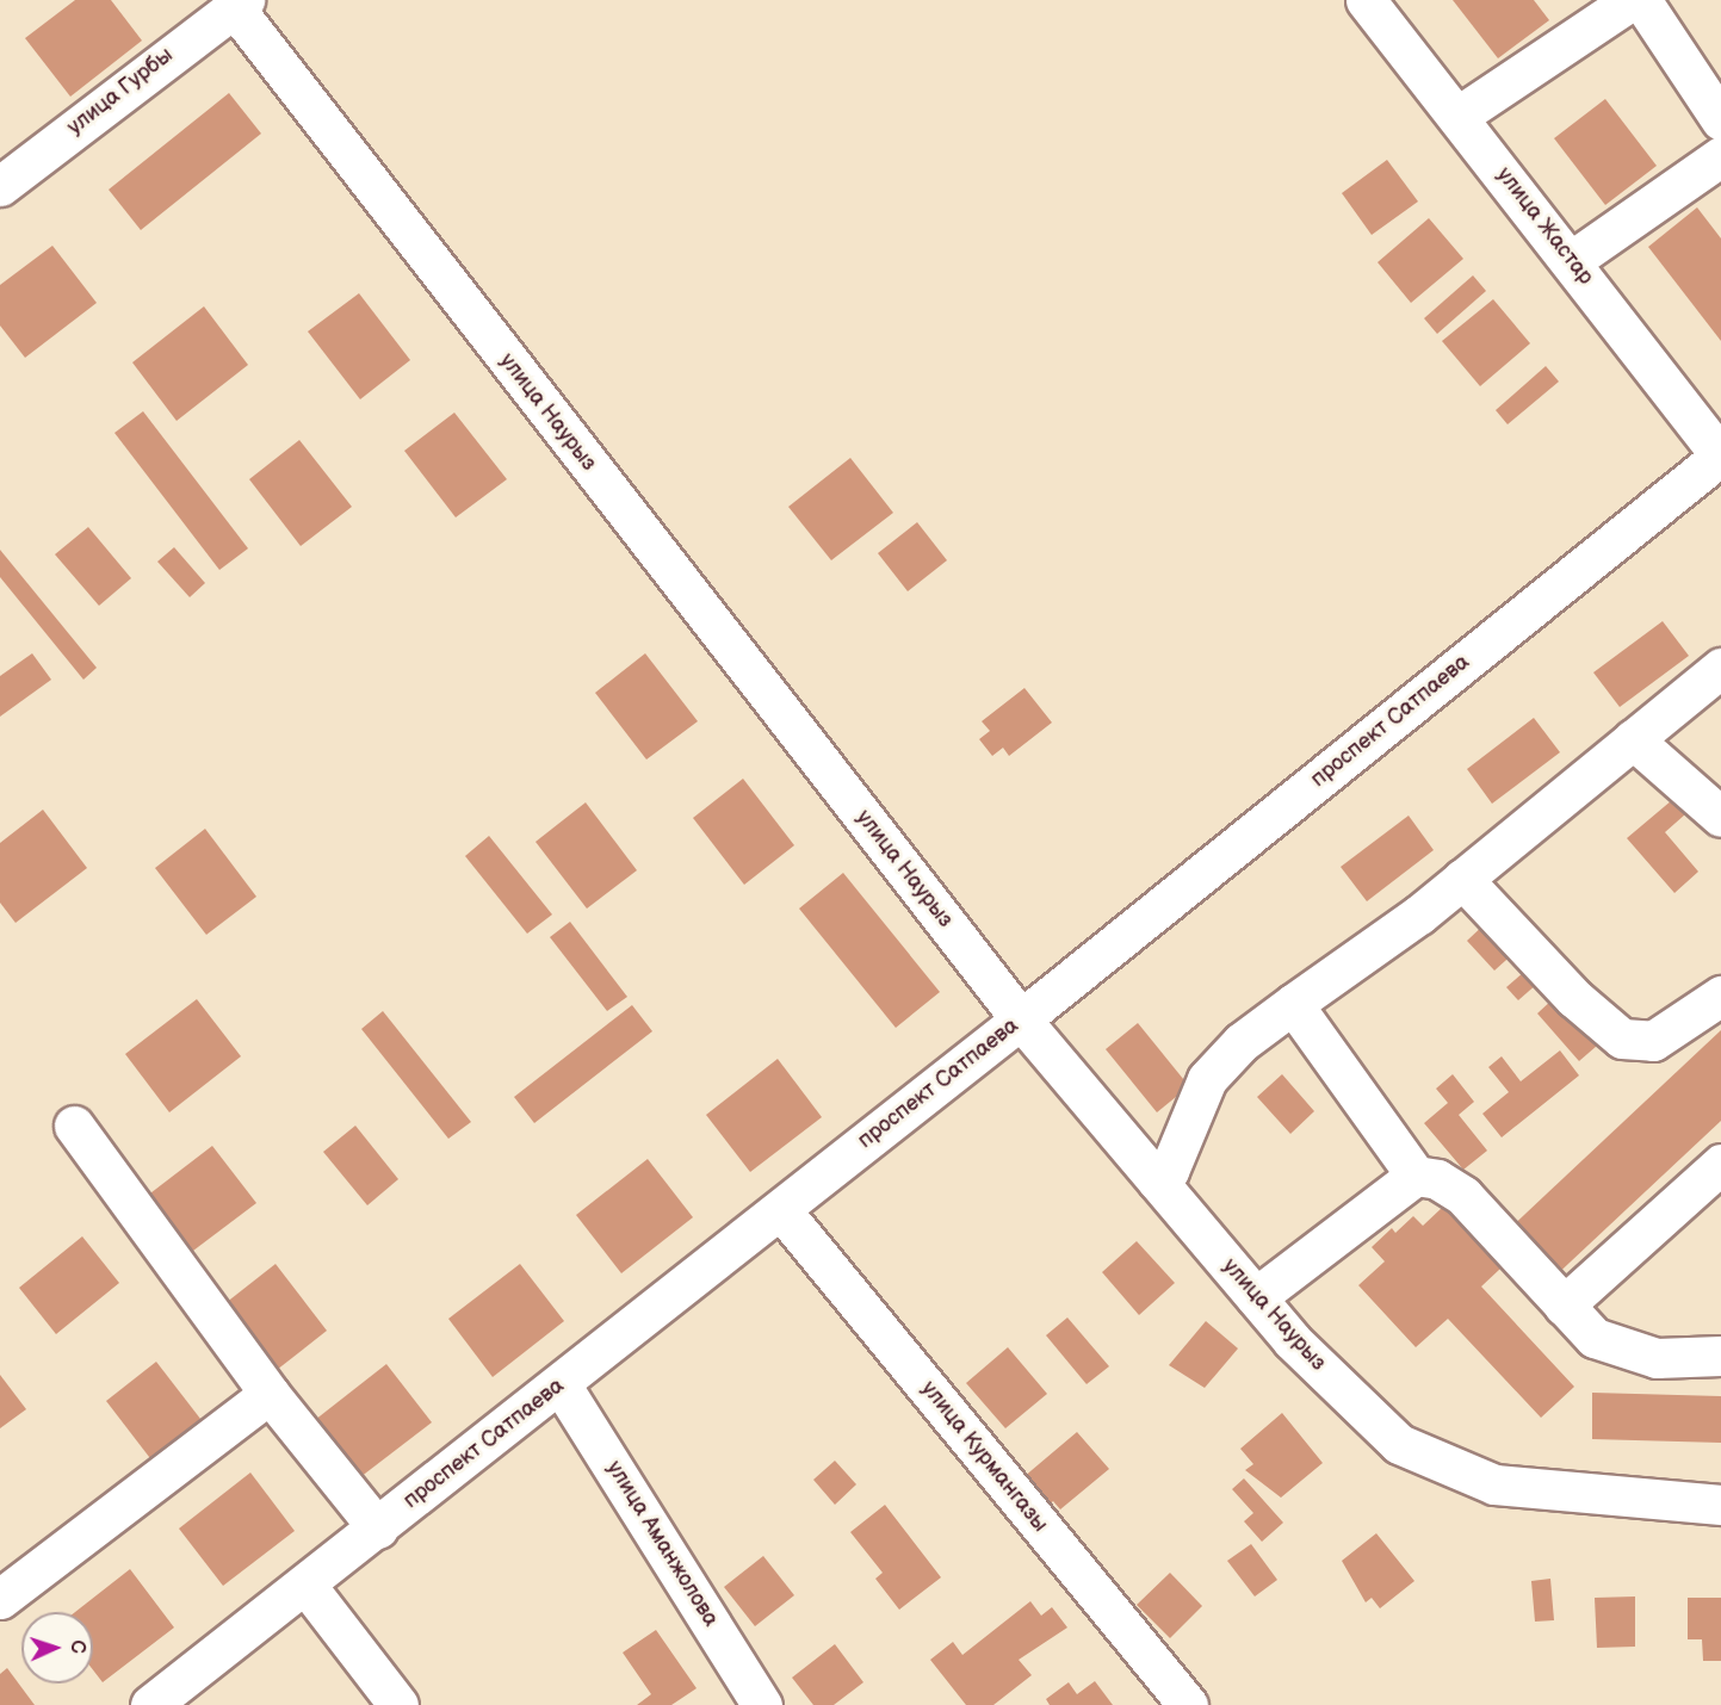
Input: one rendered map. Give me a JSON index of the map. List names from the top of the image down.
{
  "streets": {
    "street": [
      "улица Гурбы",
      "улица Жастар",
      "улица Наурыз",
      "проспект Сатпаева",
      "улица Курмангазы",
      "улица Аманжолова"
    ]
  },
  "crossings": [
    ["улица Гурбы", "улица Наурыз"],
    ["улица Жастар", "проспект Сатпаева"],
    ["улица Наурыз", "проспект Сатпаева"],
    ["проспект Сатпаева", "улица Курмангазы"],
    ["проспект Сатпаева", "улица Аманжолова"]
  ],
  "north": "right"
}
